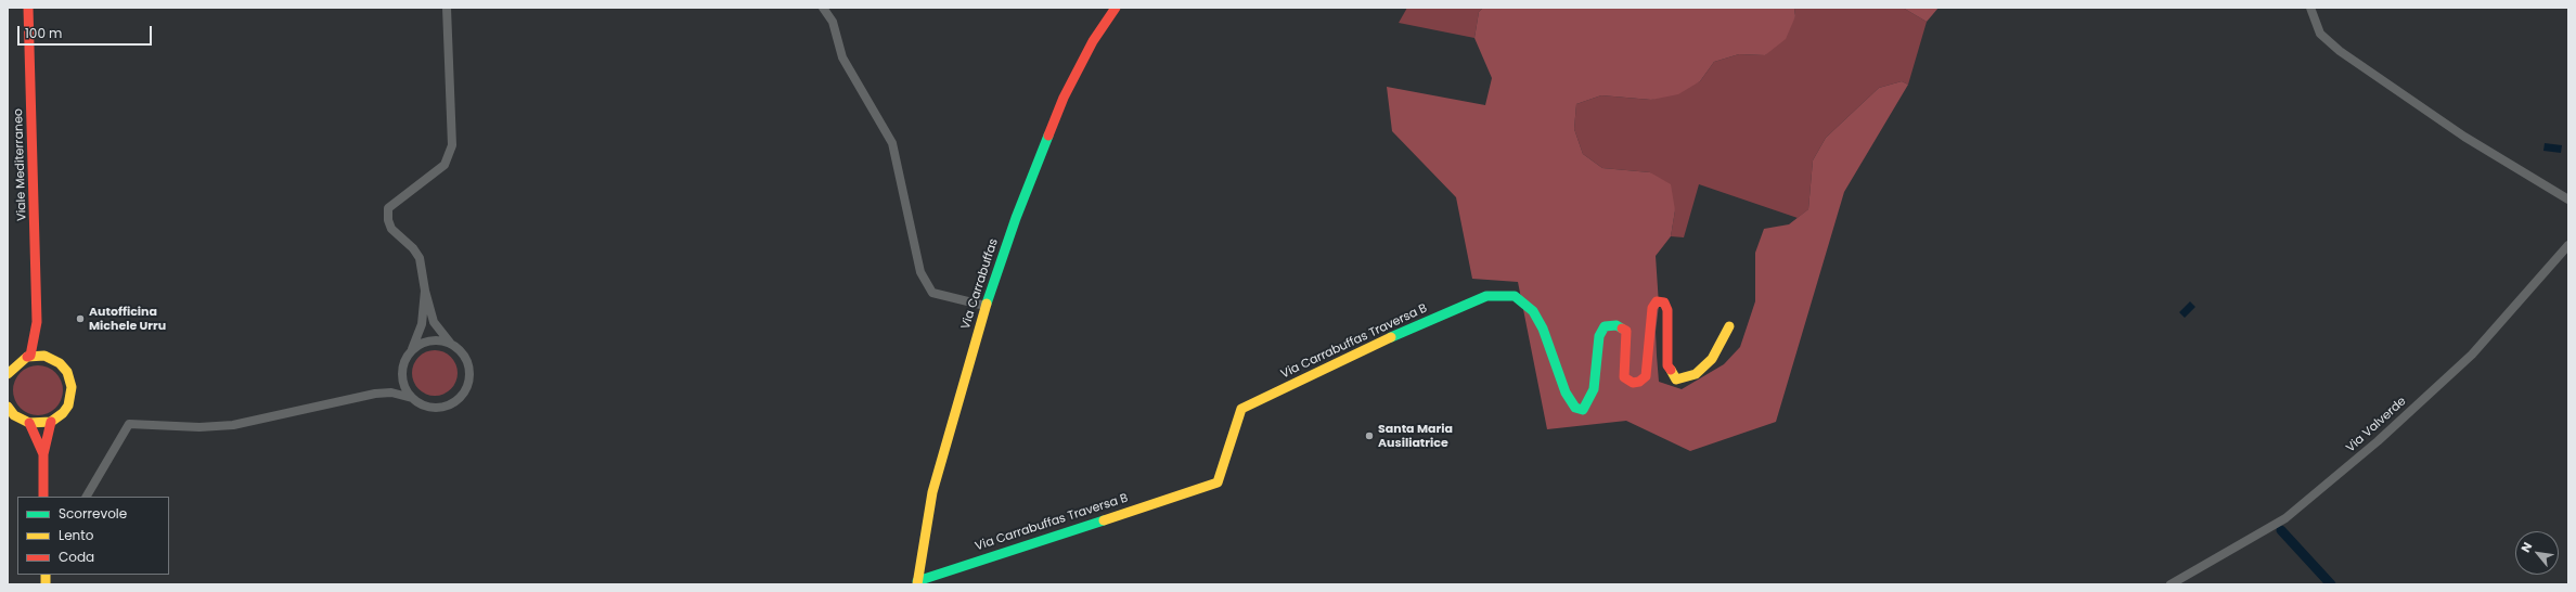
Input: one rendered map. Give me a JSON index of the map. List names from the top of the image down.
{
  "streets": {
    "street": [
      "Viale Mediterraneo",
      "Via Carrabuffas",
      "Via Carrabuffas Traversa B",
      "Via Valverde"
    ]
  },
  "crossings": [
    ["Via Carrabuffas", "Via Carrabuffas Traversa B"]
  ],
  "places": ["Autofficina Michele Urru", "Santa Maria Ausiliatrice"],
  "legend": ["Scorrevole", "Lento", "Coda"],
  "scale_bar": "100 m",
  "north": "top left"
}
